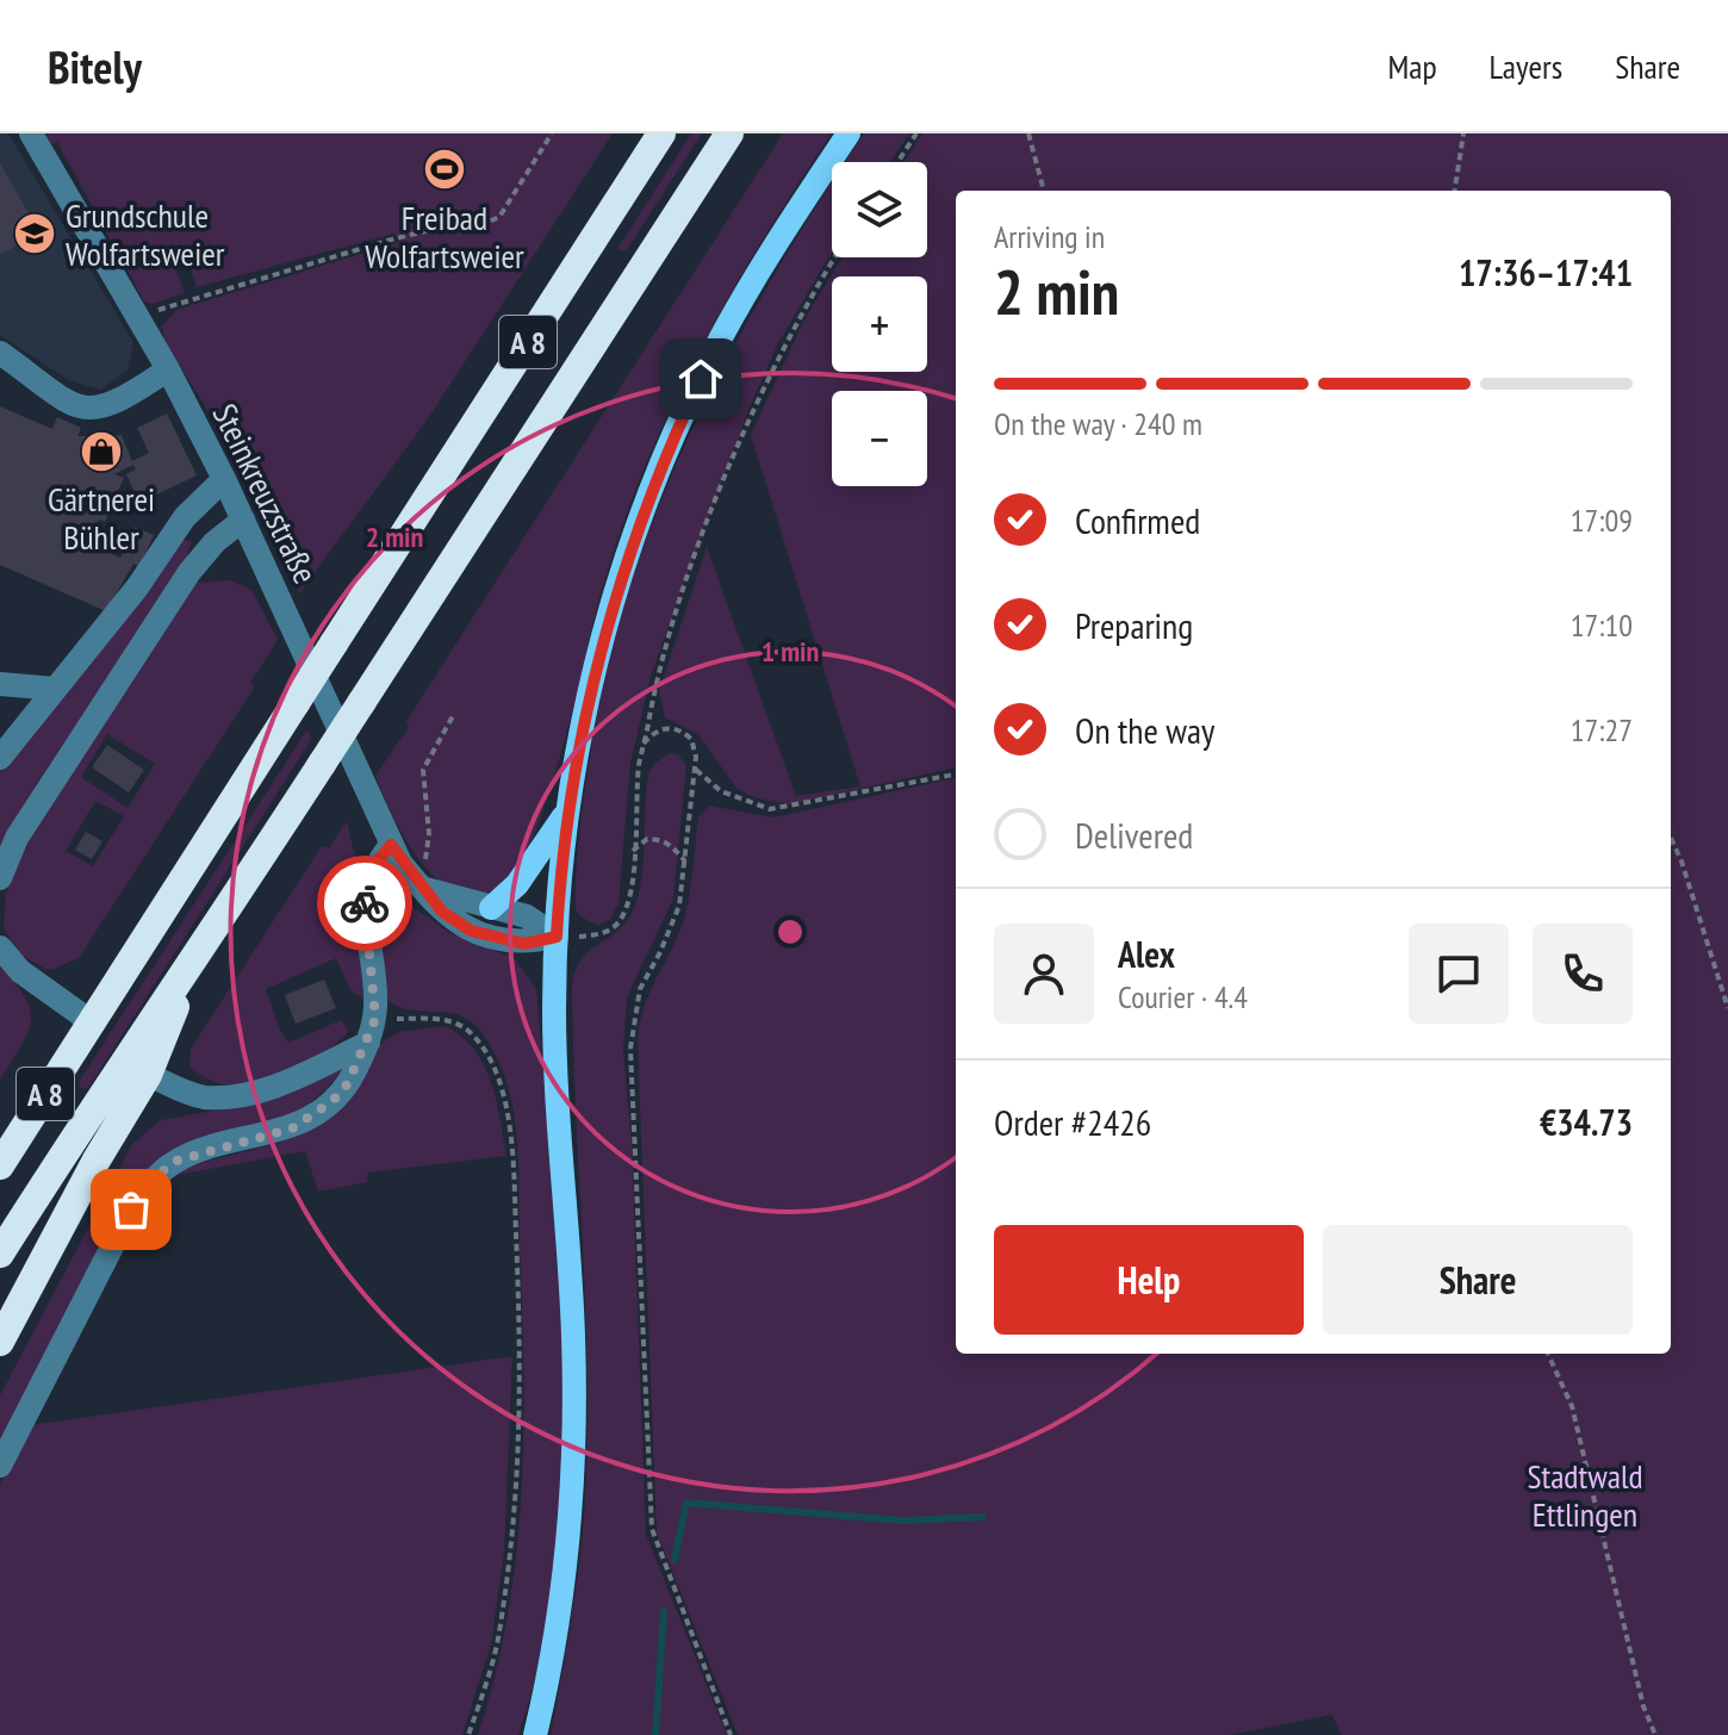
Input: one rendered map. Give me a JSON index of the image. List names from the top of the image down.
{
  "streets": {
    "highway": ["A 8"],
    "street": ["Steinkreuzstraße"]
  },
  "parks": ["Stadtwald Ettlingen"],
  "places": {
    "sports": ["Freibad Wolfartsweier"],
    "school or university": ["Grundschule Wolfartsweier"],
    "shop": ["Gärtnerei Bühler"]
  },
  "page": {
    "header": "Bitely",
    "nav": ["Map", "Layers", "Share"],
    "map_buttons": ["+", "−"],
    "heading": ["2 min", "Arriving in", "17:36–17:41"],
    "panel": [
      "Alex",
      "Courier · 4.4",
      "Order #2426",
      "€34.73"
    ],
    "bar": "On the way · 240 m",
    "list": [
      ["Confirmed", "17:09"],
      ["Preparing", "17:10"],
      ["On the way", "17:27"],
      "Delivered"
    ],
    "buttons": ["Help", "Share"]
  },
  "rings": ["2 min", "1 min"]
}
